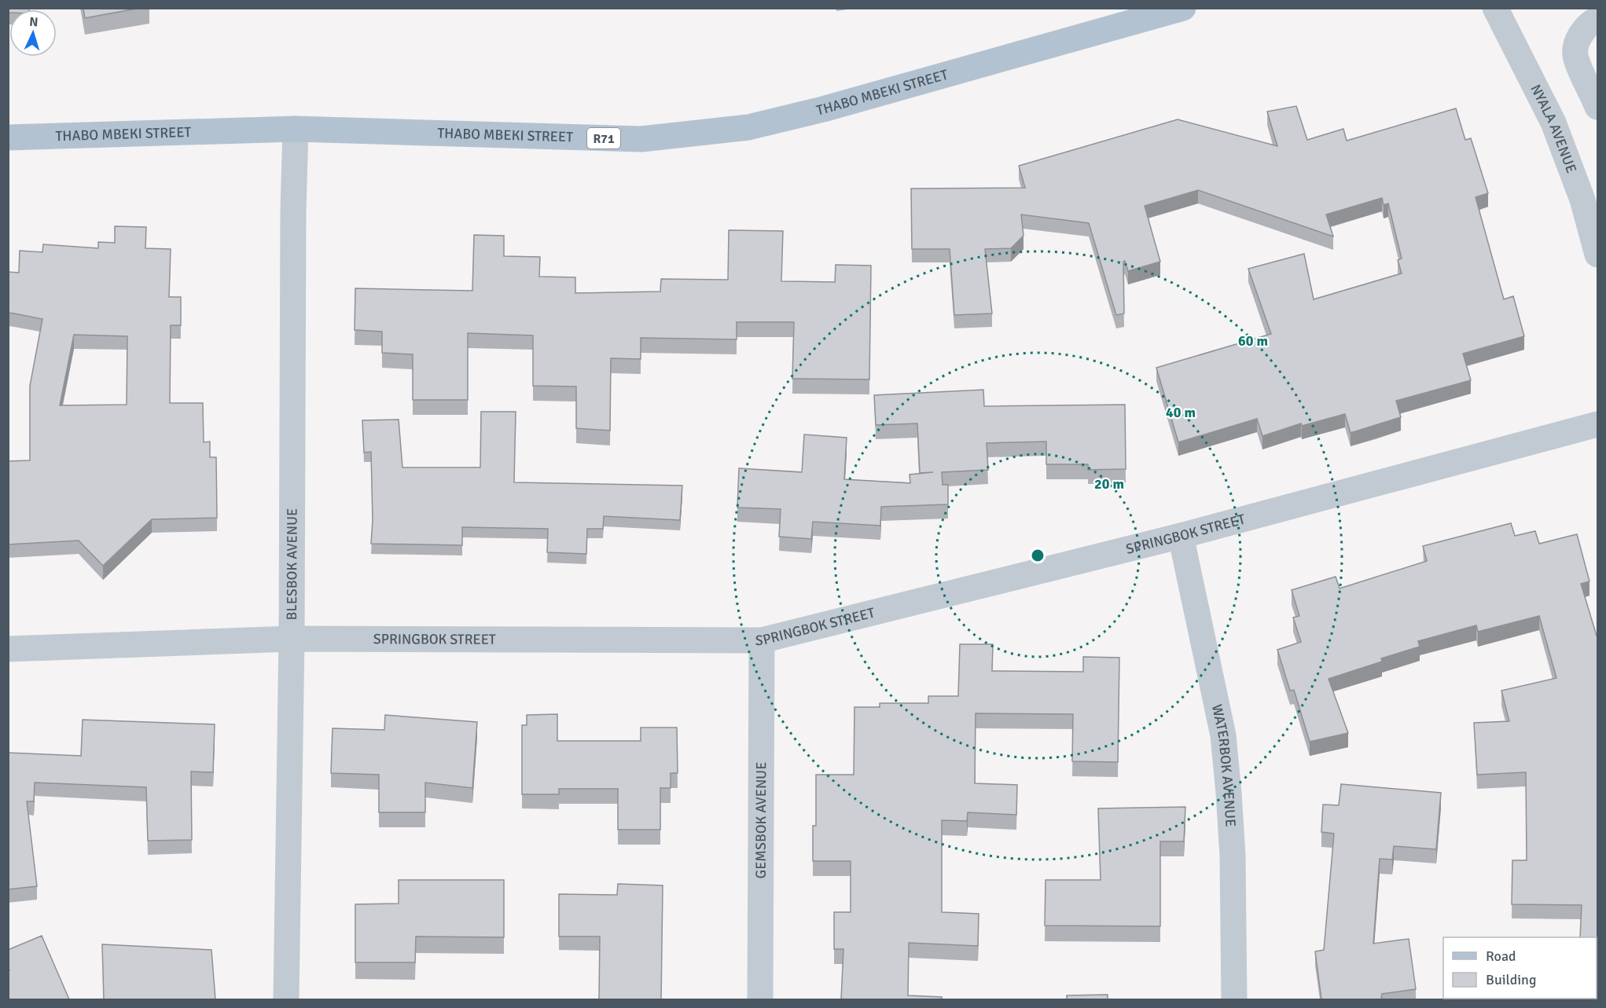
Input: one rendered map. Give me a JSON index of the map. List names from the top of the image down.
{
  "streets": {
    "main road": ["THABO MBEKI STREET", "R71"],
    "street": [
      "NYALA AVENUE",
      "SPRINGBOK STREET",
      "BLESBOK AVENUE",
      "WATERBOK AVENUE",
      "GEMSBOK AVENUE"
    ]
  },
  "crossings": [
    ["THABO MBEKI STREET", "BLESBOK AVENUE"],
    ["SPRINGBOK STREET", "BLESBOK AVENUE"],
    ["SPRINGBOK STREET", "WATERBOK AVENUE"],
    ["SPRINGBOK STREET", "GEMSBOK AVENUE"]
  ],
  "legend": ["Road", "Building"],
  "north": "top",
  "rings": ["60 m", "40 m", "20 m"]
}
